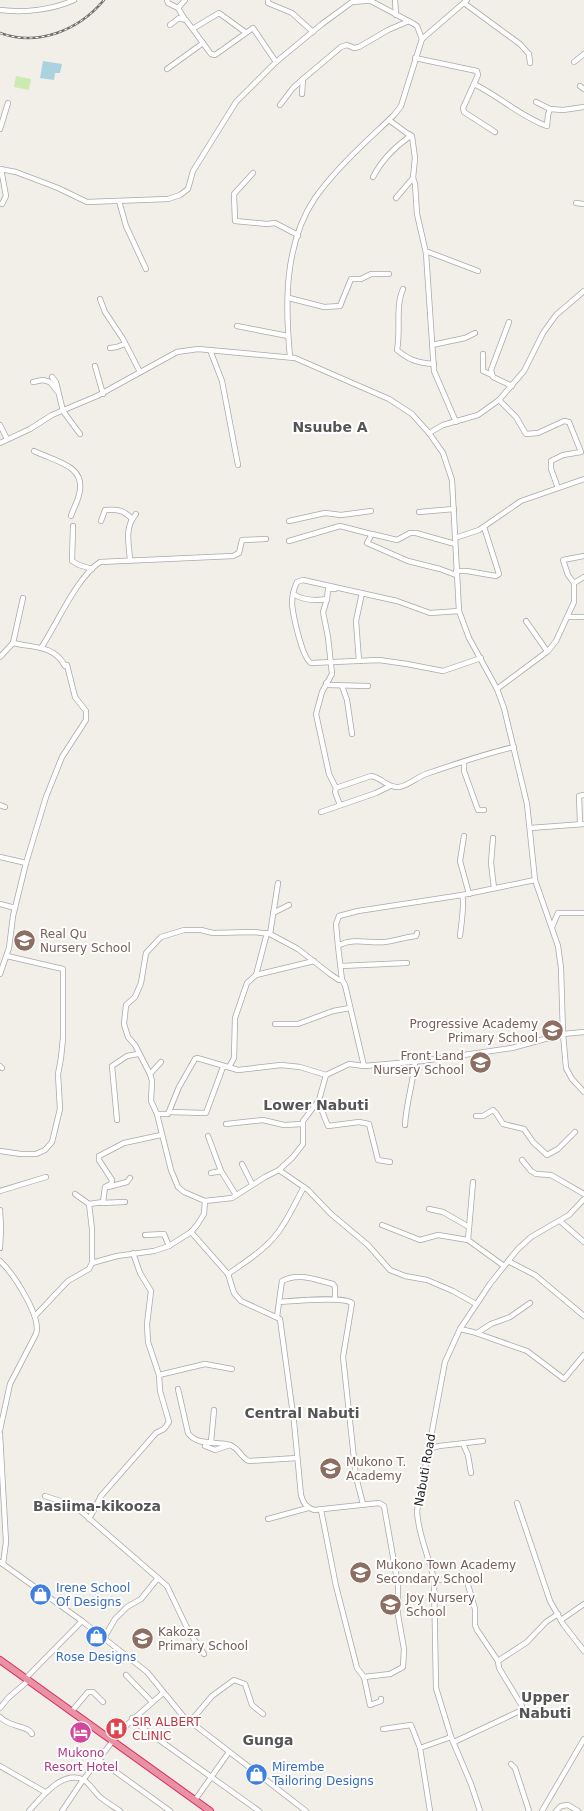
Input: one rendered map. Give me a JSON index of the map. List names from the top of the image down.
{
  "streets": {
    "street": ["Nabuti Road"]
  },
  "districts": [
    "Nsuube A",
    "Lower Nabuti",
    "Central Nabuti",
    "Basiima-kikooza",
    "Upper Nabuti",
    "Gunga"
  ],
  "places": {
    "school or university": [
      "Real Qu Nursery School",
      "Progressive Academy Primary School",
      "Front Land Nursery School",
      "Mukono T. Academy",
      "Mukono Town Academy Secondary School",
      "Joy Nursery School",
      "Kakoza Primary School"
    ],
    "shop": ["Irene School Of Designs", "Rose Designs", "Mirembe Tailoring Designs"],
    "hospital": ["SIR ALBERT CLINIC"],
    "hotel": ["Mukono Resort Hotel"]
  }
}
